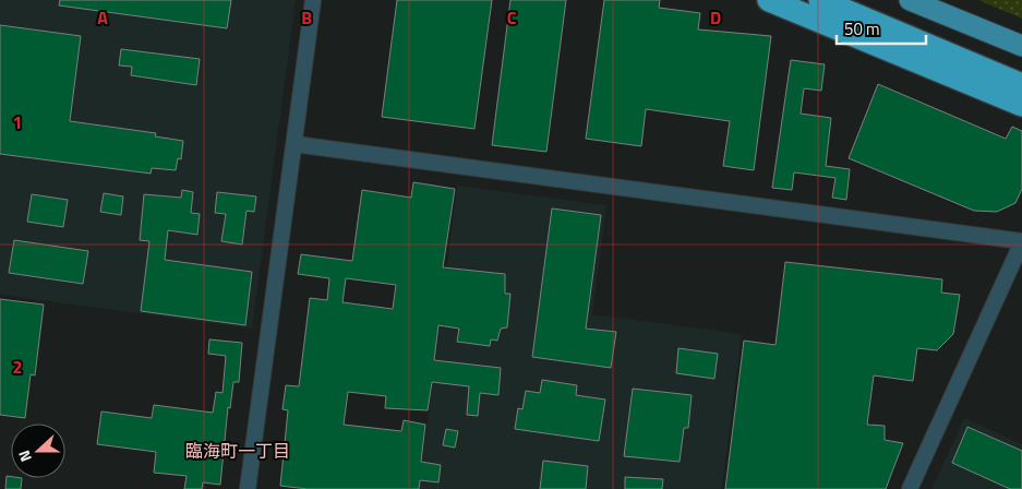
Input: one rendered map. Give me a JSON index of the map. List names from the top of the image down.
{
  "districts": ["臨海町一丁目"],
  "scale_bar": "50 m",
  "north": "left",
  "grid": {
    "columns": [
      "A",
      "B",
      "C",
      "D"
    ],
    "rows": ["1", "2"]
  }
}
